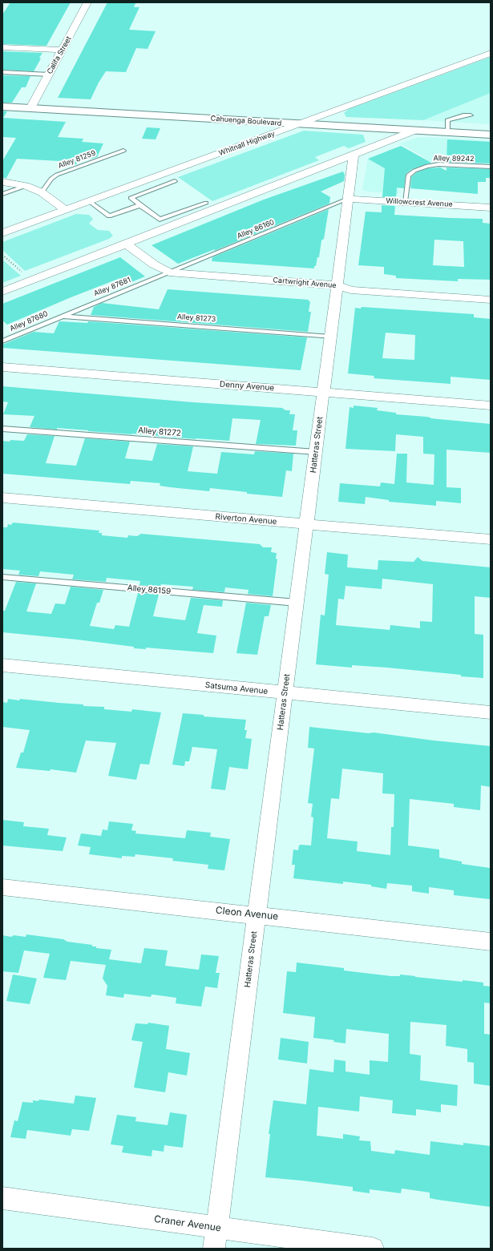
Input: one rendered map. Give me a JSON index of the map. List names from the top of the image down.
{
  "streets": {
    "main road": ["Cahuenga Boulevard"],
    "street": [
      "Califa Street",
      "Whitnall Highway",
      "Willowcrest Avenue",
      "Cartwright Avenue",
      "Denny Avenue",
      "Hatteras Street",
      "Riverton Avenue",
      "Satsuma Avenue",
      "Cleon Avenue",
      "Craner Avenue"
    ],
    "lane": [
      "Alley 89242",
      "Alley 81259",
      "Alley 86160",
      "Alley 87681",
      "Alley 81273",
      "Alley 87680",
      "Alley 81272",
      "Alley 86159"
    ]
  },
  "crossings": [
    ["Califa Street", "Cahuenga Boulevard"],
    ["Cahuenga Boulevard", "Whitnall Highway"],
    ["Alley 89242", "Willowcrest Avenue"],
    ["Willowcrest Avenue", "Alley 86160"],
    ["Willowcrest Avenue", "Hatteras Street"],
    ["Alley 86160", "Cartwright Avenue"],
    ["Alley 86160", "Alley 87681"],
    ["Alley 86160", "Hatteras Street"],
    ["Cartwright Avenue", "Alley 87681"],
    ["Cartwright Avenue", "Hatteras Street"],
    ["Alley 87681", "Alley 81273"],
    ["Alley 87681", "Alley 87680"],
    ["Alley 81273", "Alley 87680"],
    ["Alley 81273", "Hatteras Street"],
    ["Denny Avenue", "Hatteras Street"],
    ["Alley 81272", "Hatteras Street"],
    ["Hatteras Street", "Riverton Avenue"],
    ["Hatteras Street", "Alley 86159"],
    ["Hatteras Street", "Satsuma Avenue"],
    ["Hatteras Street", "Cleon Avenue"],
    ["Hatteras Street", "Craner Avenue"]
  ]
}
